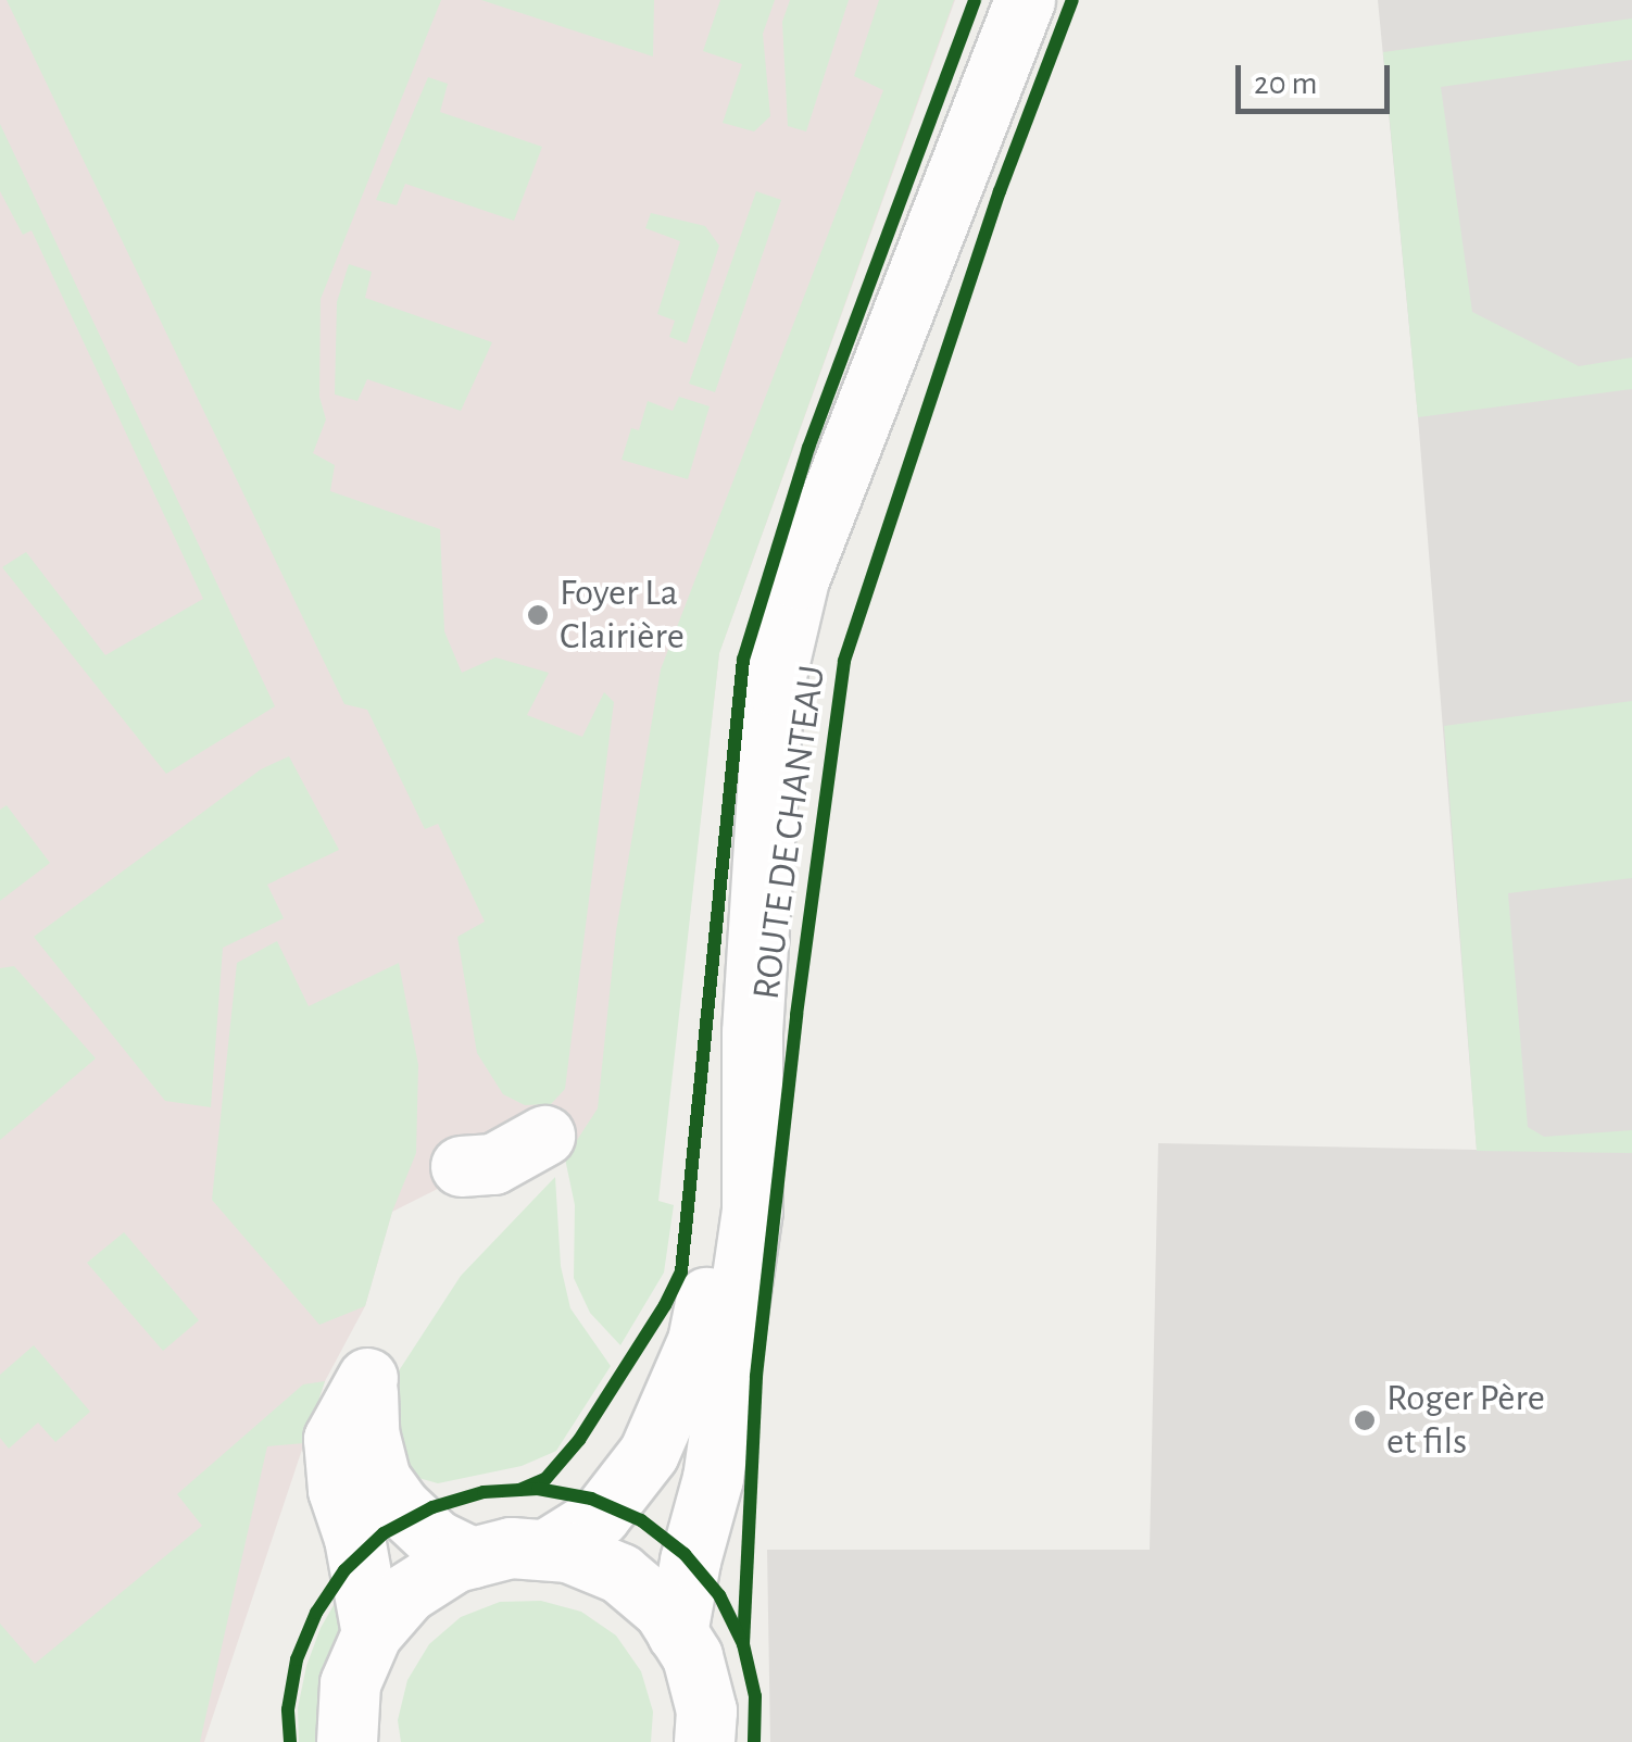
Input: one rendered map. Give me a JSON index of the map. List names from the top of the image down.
{
  "streets": {
    "main road": ["ROUTE DE CHANTEAU"]
  },
  "places": ["Foyer La Clairière", "Roger Père et fils"],
  "scale_bar": "20 m"
}
